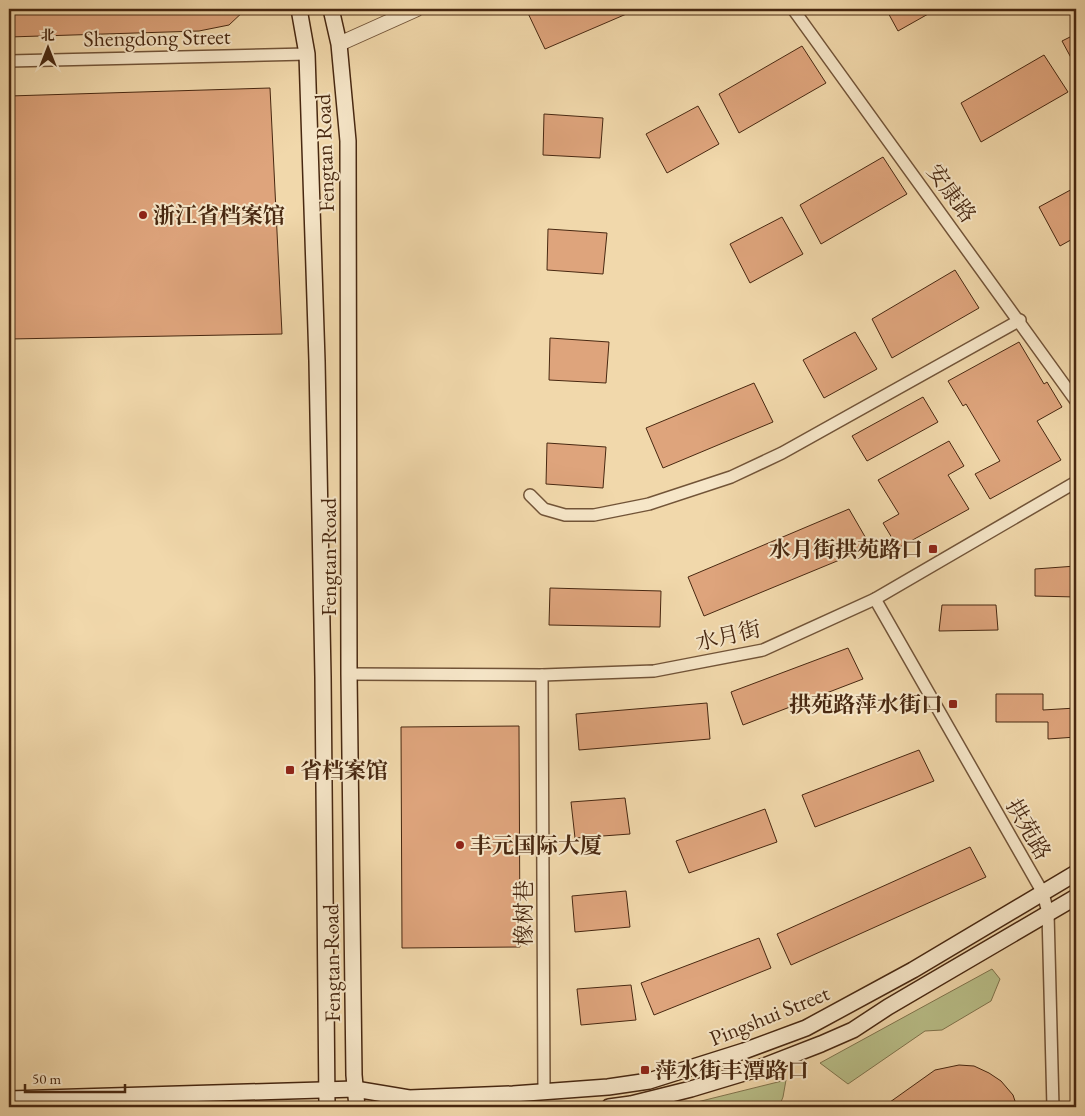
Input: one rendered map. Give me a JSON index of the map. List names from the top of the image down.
{
  "streets": {
    "main road": ["Fengtan Road", "Pingshui Street"],
    "street": [
      "Shengdong Street",
      "安康路",
      "水月街",
      "拱苑路",
      "橡树巷"
    ]
  },
  "crossings": [
    ["Shengdong Street", "Fengtan Road"],
    ["Fengtan Road", "水月街"],
    ["Fengtan Road", "Pingshui Street"],
    ["水月街", "拱苑路"],
    ["水月街", "橡树巷"],
    ["拱苑路", "Pingshui Street"],
    ["橡树巷", "Pingshui Street"]
  ],
  "places": {
    "other": ["浙江省档案馆", "丰元国际大厦"],
    "transit": [
      "水月街拱苑路口",
      "拱苑路萍水街口",
      "省档案馆",
      "萍水街丰潭路口"
    ]
  },
  "scale_bar": "50 m",
  "north": "top"
}
